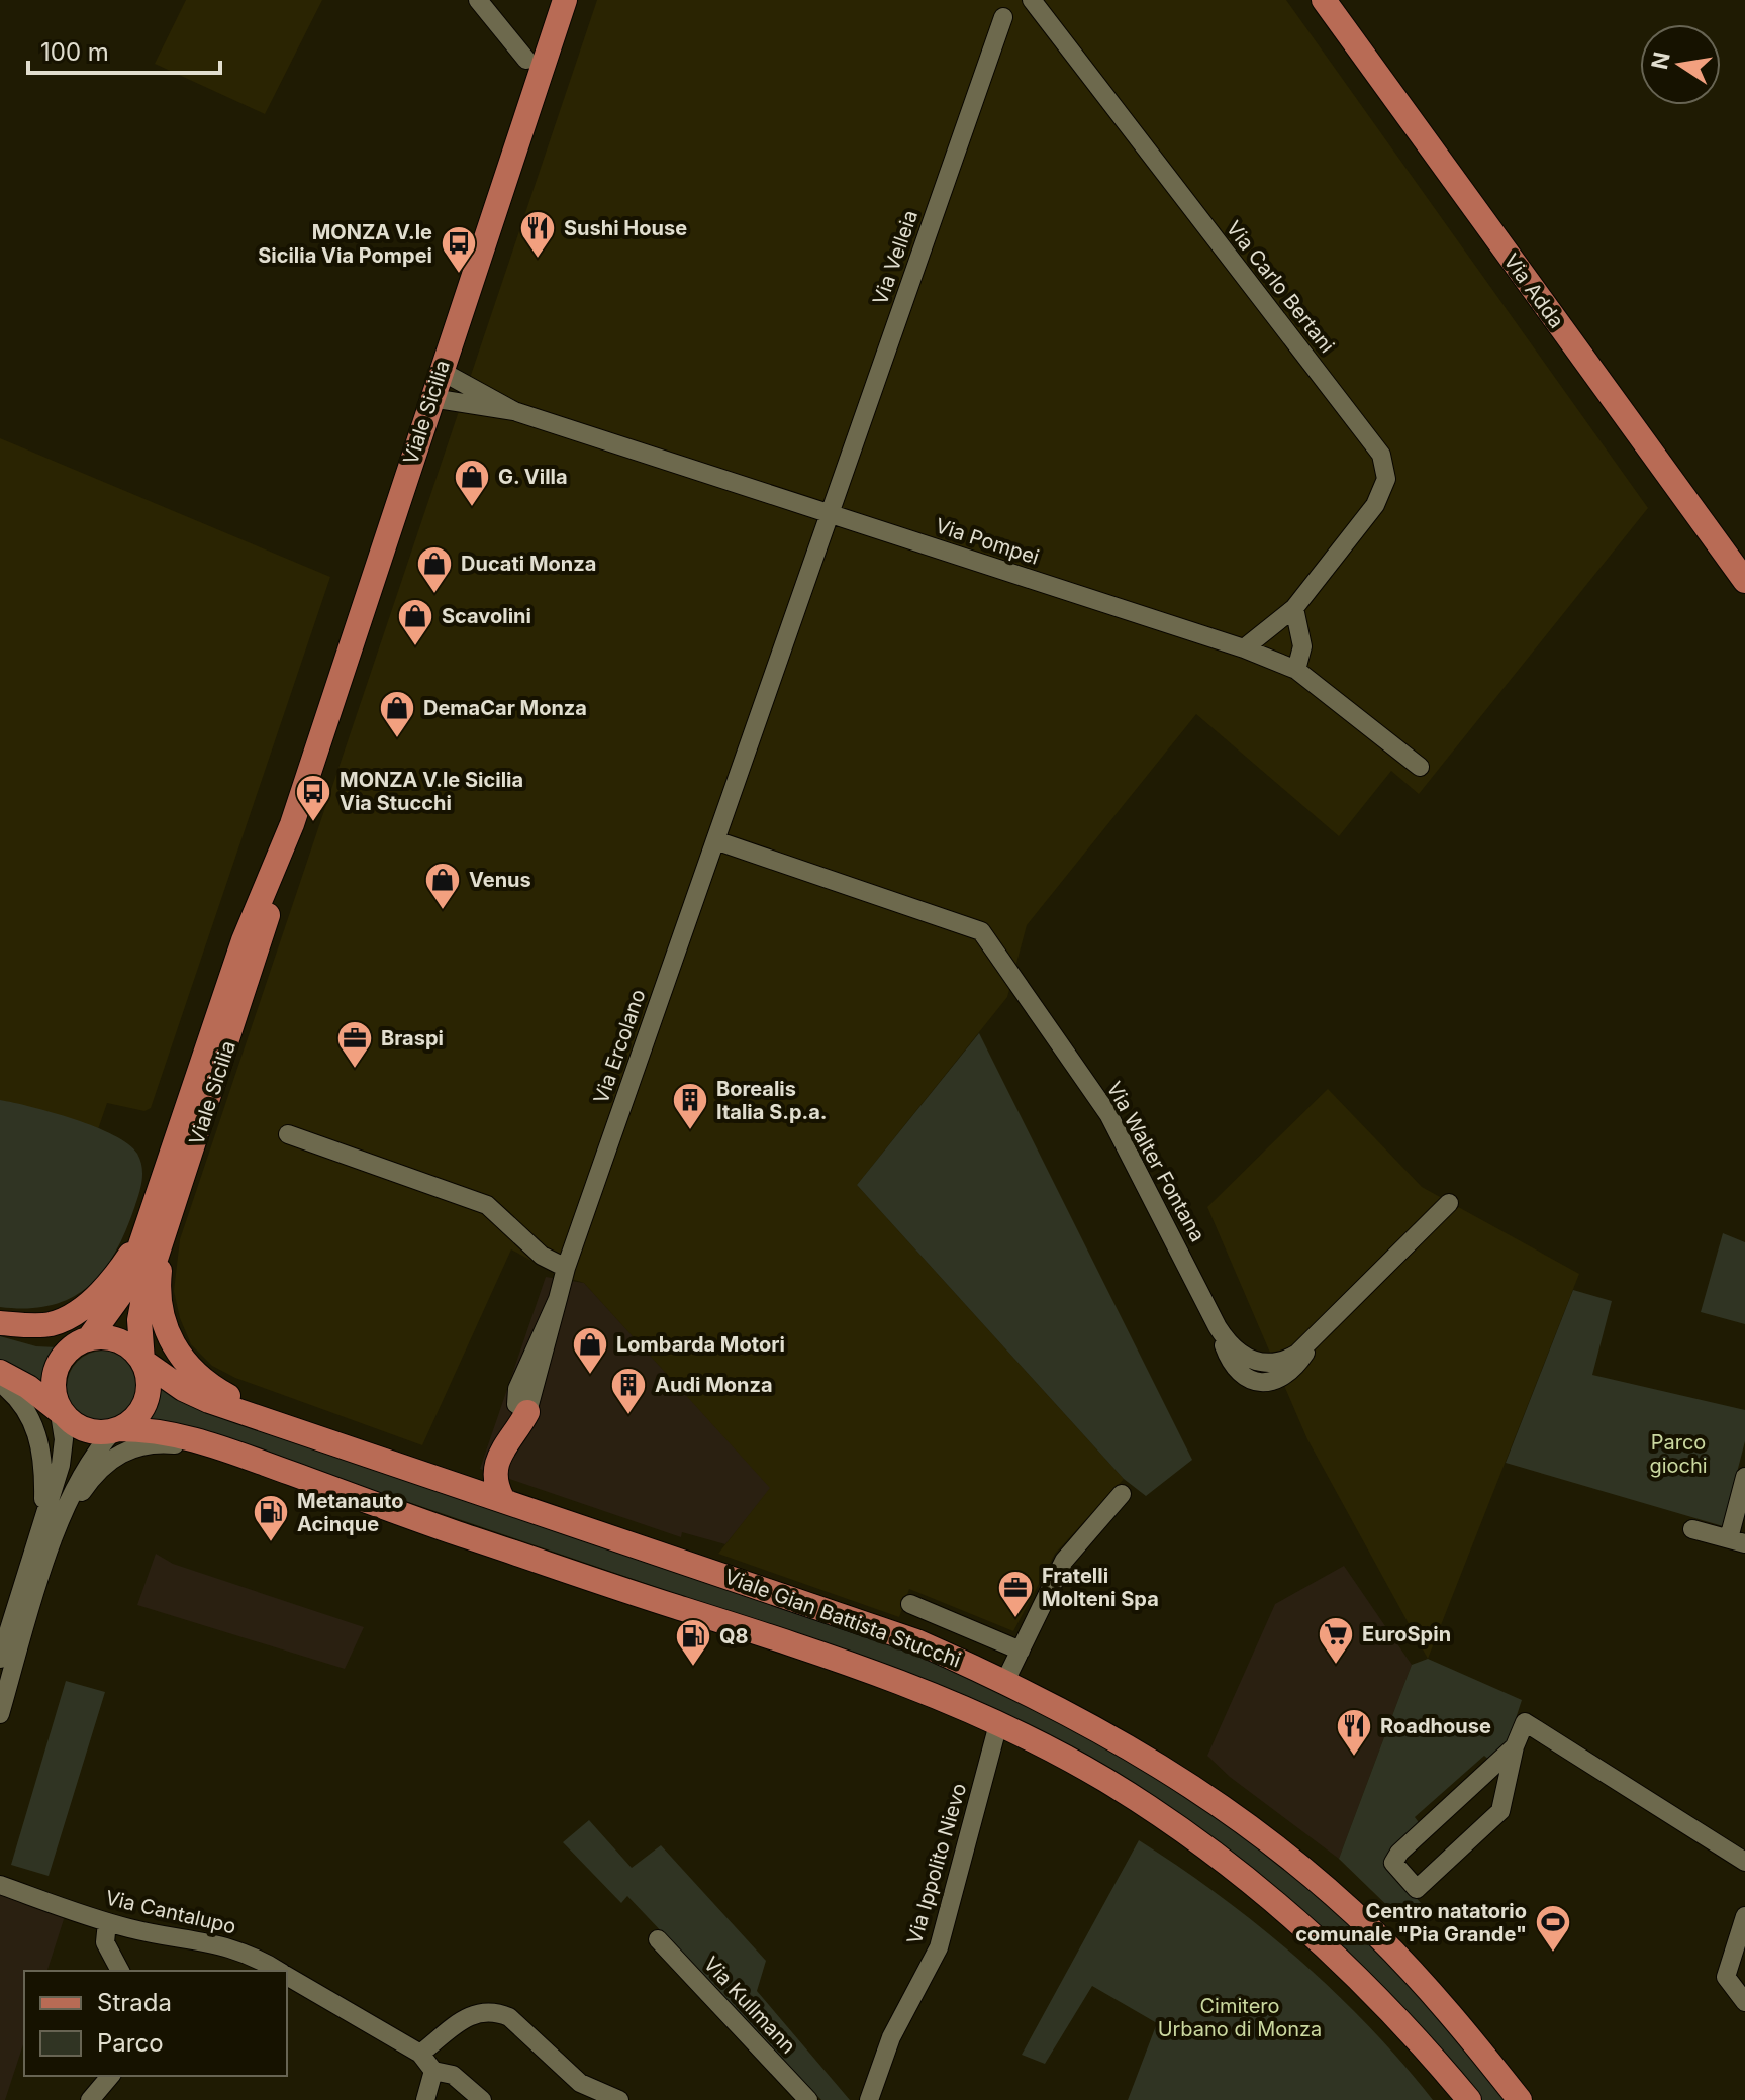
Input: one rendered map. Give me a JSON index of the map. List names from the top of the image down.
{
  "streets": {
    "main road": ["Via Adda", "Viale Sicilia", "Viale Gian Battista Stucchi"],
    "street": [
      "Via Velleia",
      "Via Carlo Bertani",
      "Via Pompei",
      "Via Ercolano",
      "Via Walter Fontana",
      "Via Ippolito Nievo",
      "Via Cantalupo",
      "Via Kullmann"
    ]
  },
  "crossings": [
    ["Via Velleia", "Via Pompei"],
    ["Via Velleia", "Via Ercolano"],
    ["Via Carlo Bertani", "Via Pompei"],
    ["Viale Sicilia", "Via Pompei"],
    ["Viale Sicilia", "Viale Gian Battista Stucchi"],
    ["Via Pompei", "Via Ercolano"],
    ["Via Ercolano", "Via Walter Fontana"],
    ["Viale Gian Battista Stucchi", "Via Ippolito Nievo"]
  ],
  "parks": ["Parco giochi", "Cimitero Urbano di Monza"],
  "places": {
    "restaurant": ["Sushi House", "Roadhouse"],
    "bus stop": ["MONZA V.le Sicilia Via Pompei", "MONZA V.le Sicilia Via Stucchi"],
    "shop": [
      "G. Villa",
      "Ducati Monza",
      "Scavolini",
      "DemaCar Monza",
      "Venus",
      "Lombarda Motori"
    ],
    "office": ["Braspi", "Fratelli Molteni Spa"],
    "building": ["Borealis Italia S.p.a.", "Audi Monza"],
    "fuel station": ["Metanauto Acinque", "Q8"],
    "supermarket": ["EuroSpin"],
    "sports": ["Centro natatorio comunale \"Pia Grande\""]
  },
  "legend": ["Strada", "Parco"],
  "scale_bar": "100 m",
  "north": "left"
}
